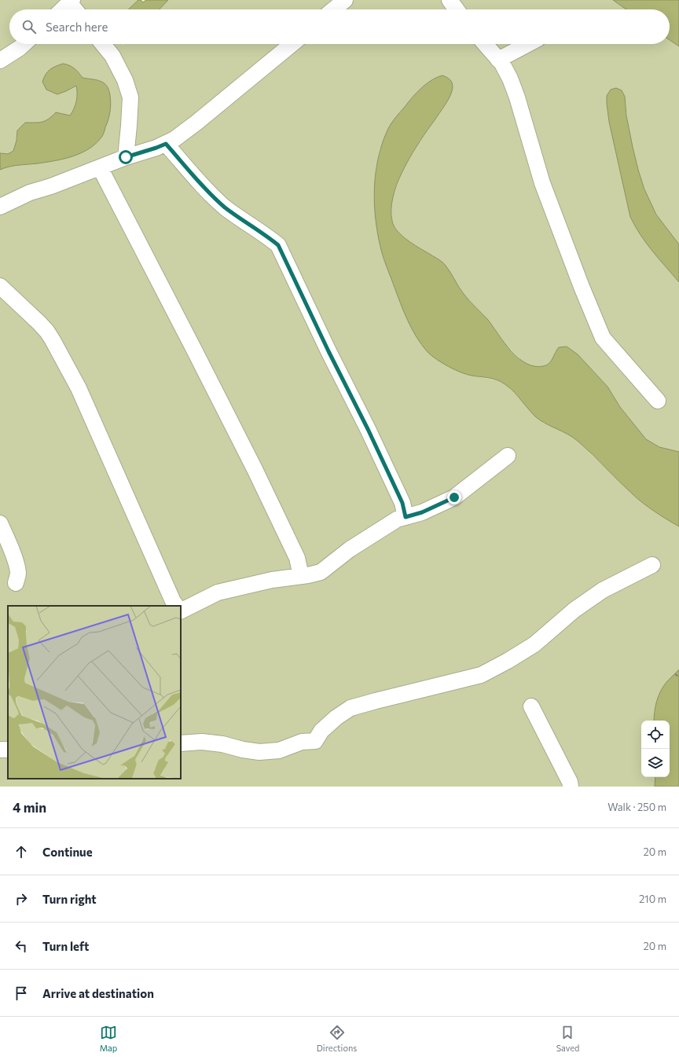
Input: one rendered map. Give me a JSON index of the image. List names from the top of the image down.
{
  "page": {
    "search": "Search here",
    "heading": ["4 min", "Walk · 250 m"],
    "list": [
      ["Continue", "20 m"],
      ["Turn right", "210 m"],
      ["Turn left", "20 m"],
      "Arrive at destination"
    ],
    "nav": ["Map", "Directions", "Saved"]
  }
}
